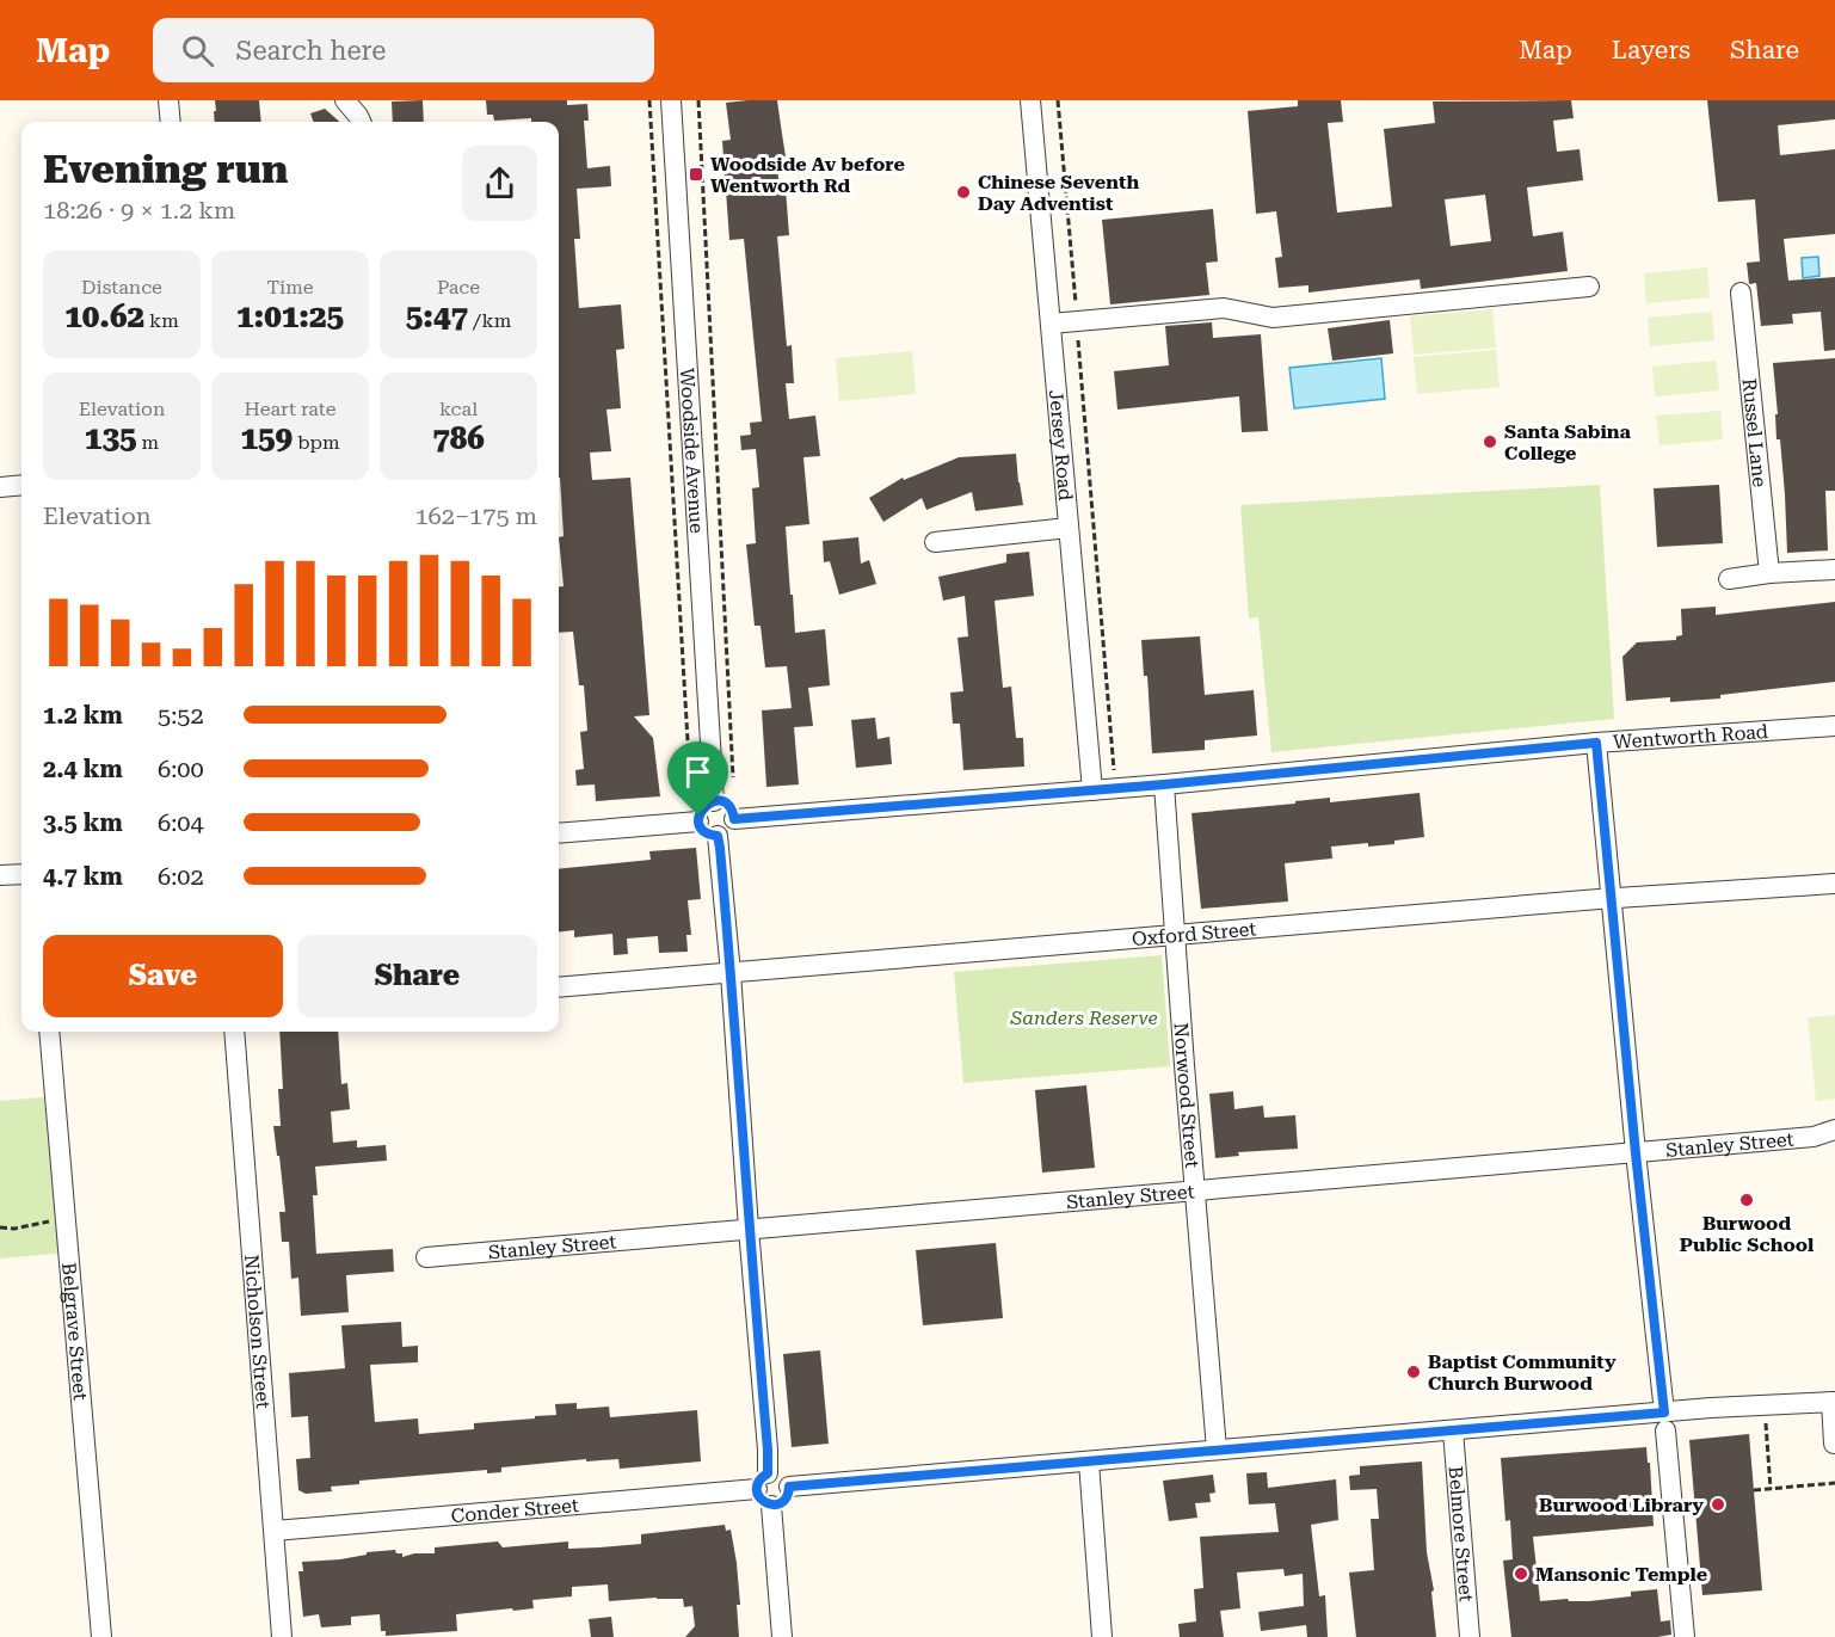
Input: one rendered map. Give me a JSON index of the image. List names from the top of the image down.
{
  "streets": {
    "street": [
      "Russel Lane",
      "Jersey Road",
      "Woodside Avenue",
      "Wentworth Road",
      "Oxford Street",
      "Norwood Street",
      "Stanley Street",
      "Belgrave Street",
      "Nicholson Street",
      "Conder Street",
      "Belmore Street"
    ]
  },
  "crossings": [
    ["Jersey Road", "Wentworth Road"],
    ["Woodside Avenue", "Wentworth Road"],
    ["Wentworth Road", "Norwood Street"],
    ["Oxford Street", "Norwood Street"],
    ["Norwood Street", "Stanley Street"],
    ["Nicholson Street", "Conder Street"]
  ],
  "parks": ["Sanders Reserve"],
  "places": {
    "transit": ["Woodside Av before Wentworth Rd"],
    "other": [
      "Chinese Seventh Day Adventist",
      "Santa Sabina College",
      "Burwood Public School",
      "Baptist Community Church Burwood",
      "Burwood Library",
      "Mansonic Temple"
    ]
  },
  "page": {
    "header": "Map",
    "search": "Search here",
    "nav": ["Map", "Layers", "Share"],
    "heading": ["Evening run", "18:26 · 9 × 1.2 km"],
    "stats": [
      ["Distance", "10.62 km"],
      ["Time", "1:01:25"],
      ["Pace", "5:47 /km"],
      ["Elevation", "135 m"],
      ["Heart rate", "159 bpm"],
      ["kcal", "786"]
    ],
    "chart": ["Elevation", "162–175 m"],
    "list": [
      {
        "name": "1.2 km",
        "note": "5:52"
      },
      {
        "name": "2.4 km",
        "note": "6:00"
      },
      {
        "name": "3.5 km",
        "note": "6:04"
      },
      {
        "name": "4.7 km",
        "note": "6:02"
      }
    ],
    "buttons": ["Save", "Share"]
  }
}
